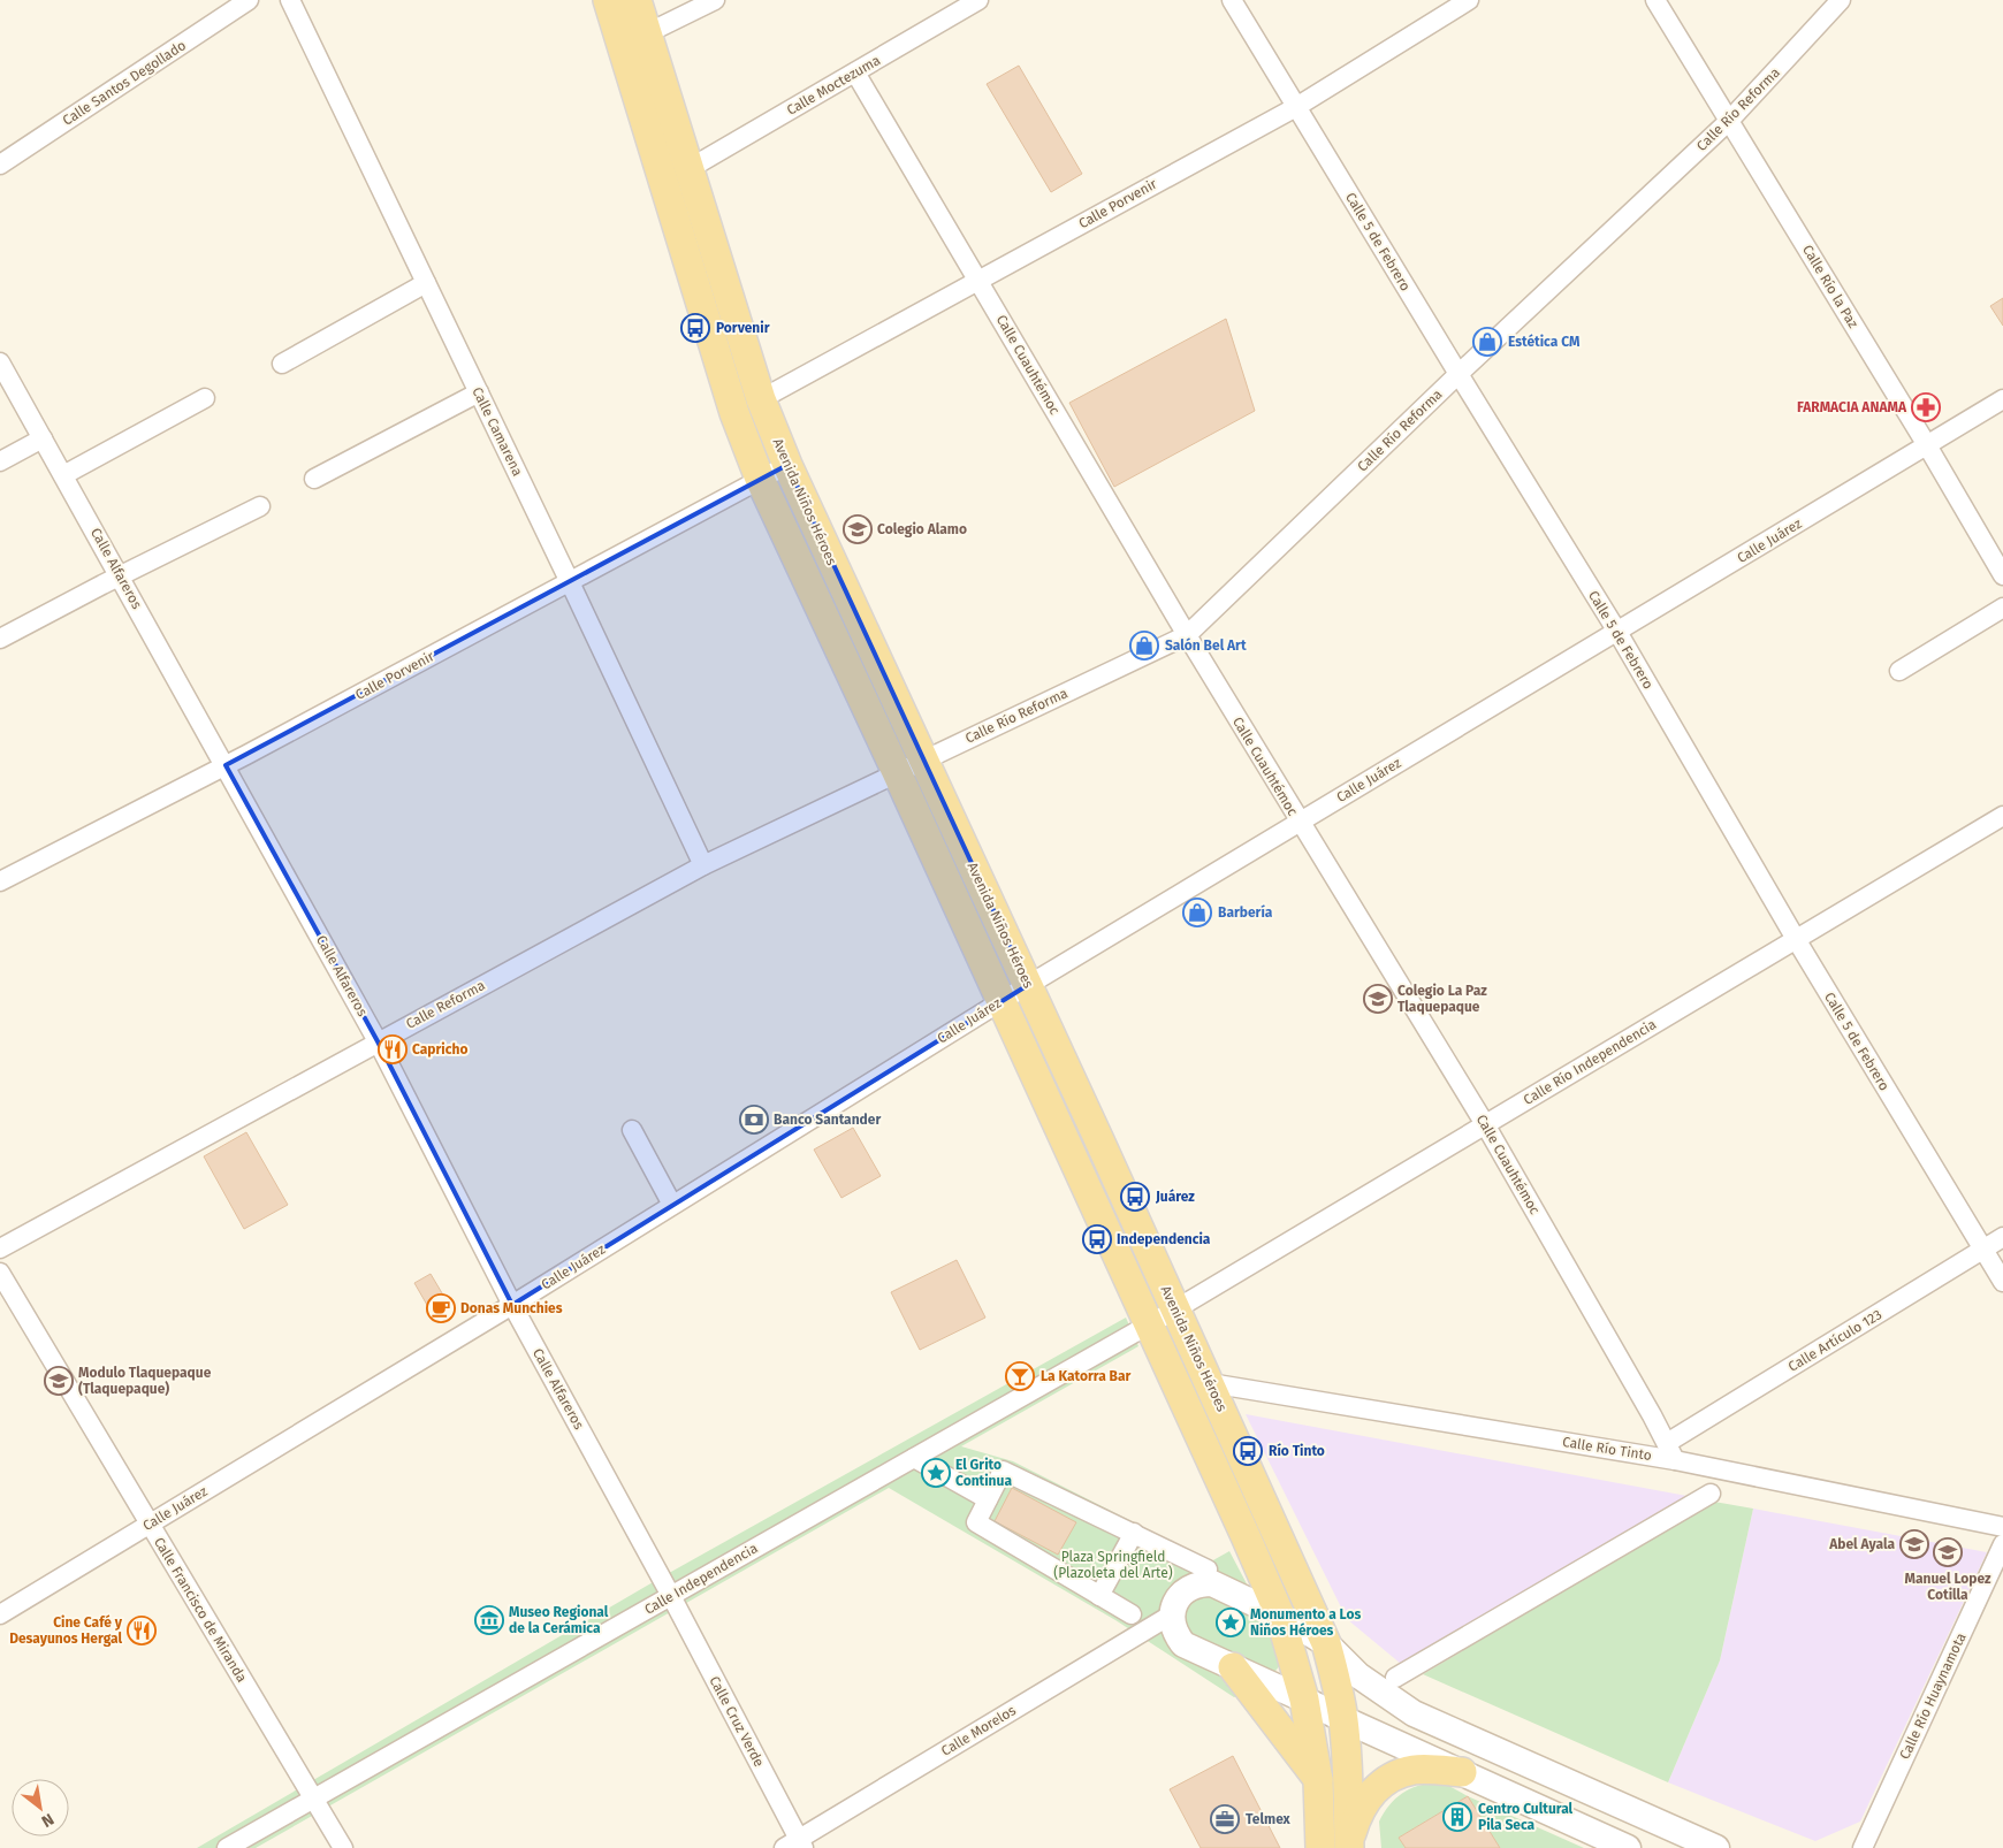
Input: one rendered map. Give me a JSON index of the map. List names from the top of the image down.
{
  "streets": {
    "main road": ["Avenida Niños Héroes"],
    "street": [
      "Calle Santos Degollado",
      "Calle Moctezuma",
      "Calle Río Reforma",
      "Calle Porvenir",
      "Calle 5 de Febrero",
      "Calle Río la Paz",
      "Calle Cuauhtémoc",
      "Calle Camarena",
      "Calle Juárez",
      "Calle Alfareros",
      "Calle Reforma",
      "Calle Río Independencia",
      "Calle Artículo 123",
      "Calle Río Tinto",
      "Calle Independencia",
      "Calle Francisco de Miranda",
      "Calle Río Huaynamota",
      "Calle Cruz Verde",
      "Calle Morelos"
    ]
  },
  "crossings": [
    ["Calle Moctezuma", "Calle Cuauhtémoc"],
    ["Calle Moctezuma", "Avenida Niños Héroes"],
    ["Calle Río Reforma", "Calle 5 de Febrero"],
    ["Calle Río Reforma", "Calle Río la Paz"],
    ["Calle Río Reforma", "Calle Cuauhtémoc"],
    ["Calle Río Reforma", "Avenida Niños Héroes"],
    ["Calle Río Reforma", "Calle Reforma"],
    ["Calle Porvenir", "Calle 5 de Febrero"],
    ["Calle Porvenir", "Calle Cuauhtémoc"],
    ["Calle Porvenir", "Calle Camarena"],
    ["Calle Porvenir", "Avenida Niños Héroes"],
    ["Calle Porvenir", "Calle Alfareros"],
    ["Calle 5 de Febrero", "Calle Juárez"],
    ["Calle 5 de Febrero", "Calle Río Independencia"],
    ["Calle 5 de Febrero", "Calle Artículo 123"],
    ["Calle Río la Paz", "Calle Juárez"],
    ["Calle Cuauhtémoc", "Calle Juárez"],
    ["Calle Cuauhtémoc", "Calle Río Independencia"],
    ["Calle Cuauhtémoc", "Calle Artículo 123"],
    ["Calle Cuauhtémoc", "Calle Río Tinto"],
    ["Calle Camarena", "Calle Reforma"],
    ["Avenida Niños Héroes", "Calle Juárez"],
    ["Avenida Niños Héroes", "Calle Reforma"],
    ["Avenida Niños Héroes", "Calle Río Independencia"],
    ["Avenida Niños Héroes", "Calle Río Tinto"],
    ["Avenida Niños Héroes", "Calle Independencia"],
    ["Calle Juárez", "Calle Alfareros"],
    ["Calle Juárez", "Calle Francisco de Miranda"],
    ["Calle Alfareros", "Calle Reforma"],
    ["Calle Alfareros", "Calle Independencia"],
    ["Calle Alfareros", "Calle Cruz Verde"],
    ["Calle Río Independencia", "Calle Independencia"],
    ["Calle Artículo 123", "Calle Río Tinto"],
    ["Calle Independencia", "Calle Francisco de Miranda"],
    ["Calle Independencia", "Calle Cruz Verde"],
    ["Calle Cruz Verde", "Calle Morelos"]
  ],
  "parks": ["Plaza Springfield (Plazoleta del Arte)"],
  "places": {
    "bus stop": [
      "Porvenir",
      "Juárez",
      "Independencia",
      "Río Tinto"
    ],
    "shop": ["Estética CM", "Salón Bel Art", "Barbería"],
    "pharmacy": ["FARMACIA ANAMA"],
    "school or university": [
      "Colegio Alamo",
      "Colegio La Paz Tlaquepaque",
      "Modulo Tlaquepaque (Tlaquepaque)",
      "Abel Ayala",
      "Manuel Lopez Cotilla"
    ],
    "restaurant": ["Capricho", "Cine Café y Desayunos Hergal"],
    "bank": ["Banco Santander"],
    "cafe": ["Donas Munchies"],
    "bar": ["La Katorra Bar"],
    "place": ["El Grito Continua", "Monumento a Los Niños Héroes"],
    "museum": ["Museo Regional de la Cerámica"],
    "building": ["Centro Cultural Pila Seca"],
    "office": ["Telmex"]
  },
  "north": "bottom right"
}
